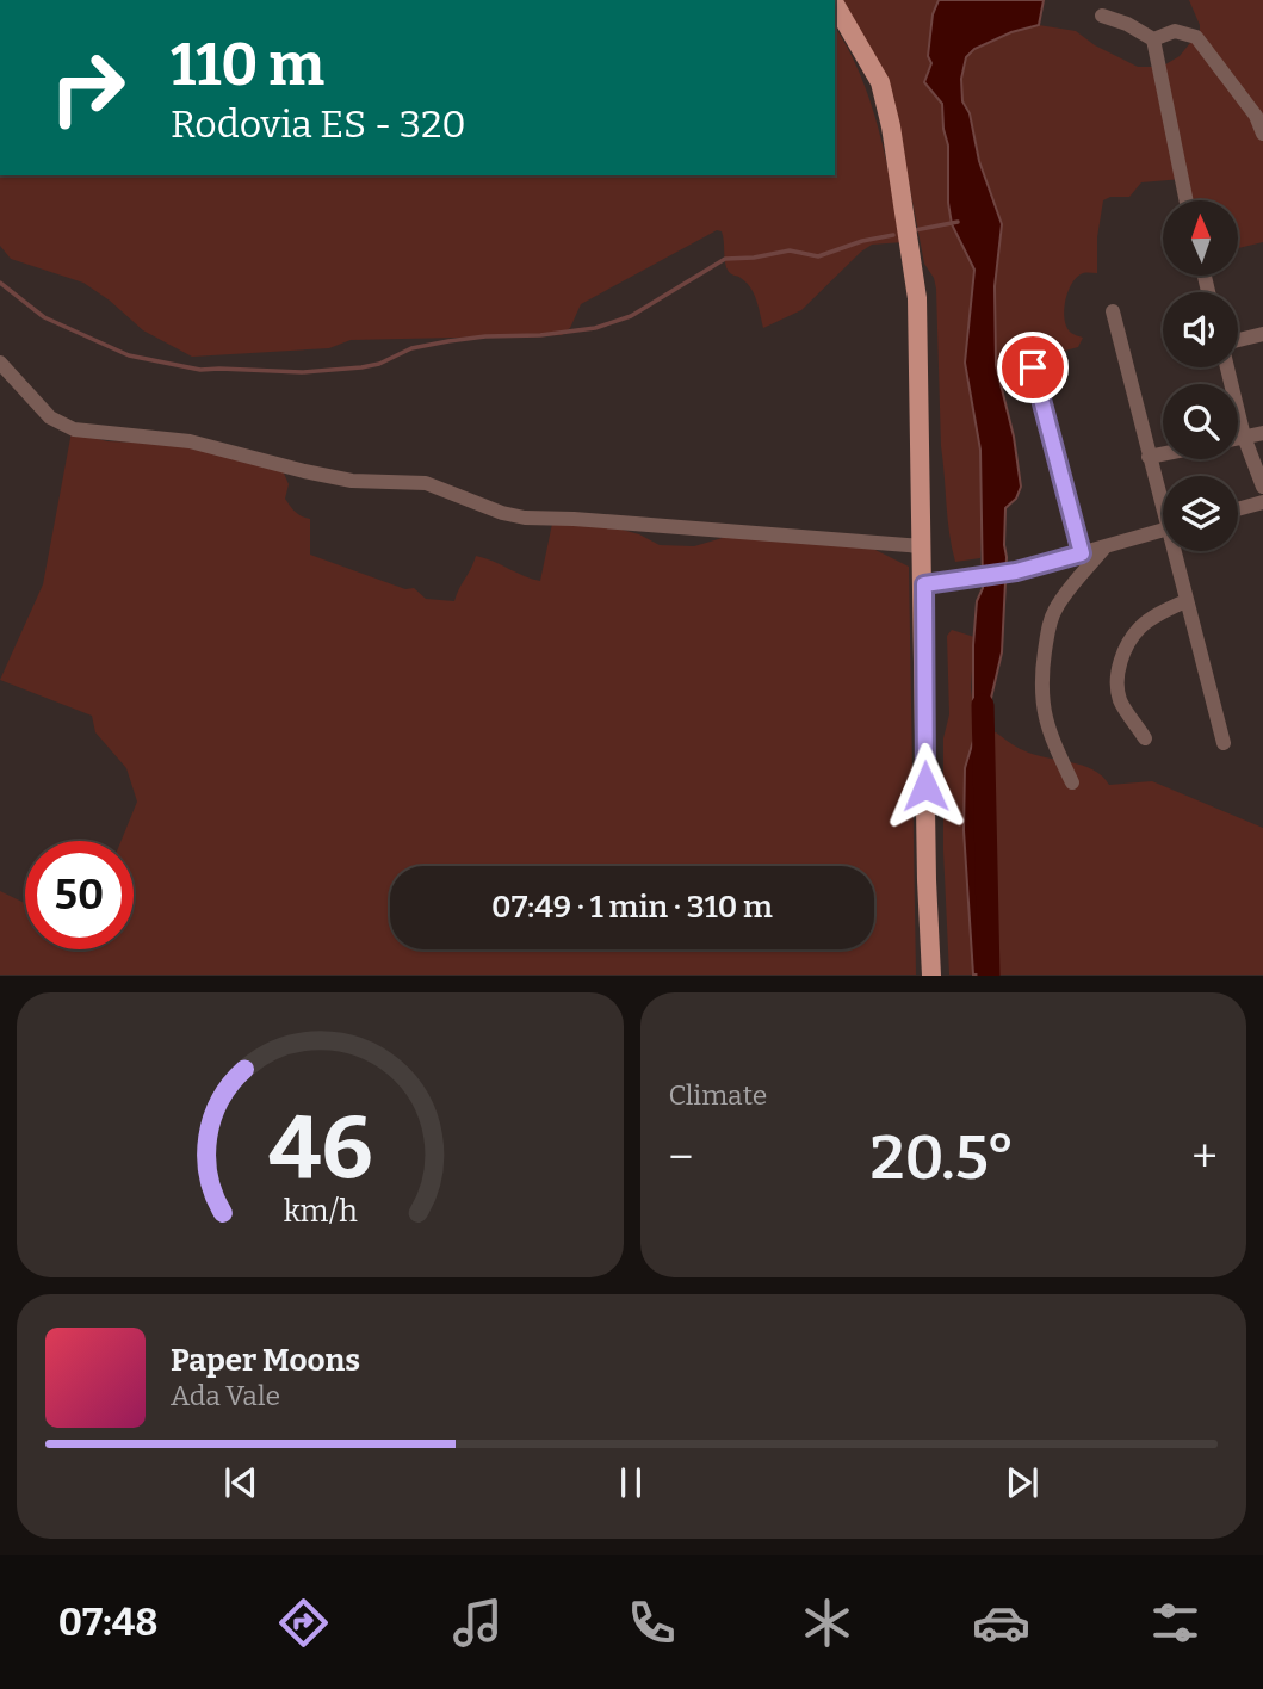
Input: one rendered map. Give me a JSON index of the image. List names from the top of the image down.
{
  "north": "top",
  "page": {
    "turn": ["110 m", "Rodovia ES - 320"],
    "limit": "50",
    "trip": "07:49 · 1 min · 310 m",
    "tile": "Climate",
    "heat": ["−", "20.5°", "+"],
    "song": ["Paper Moons", "Ada Vale"],
    "tabs": "07:48",
    "gauge": ["46", "km/h"]
  }
}
